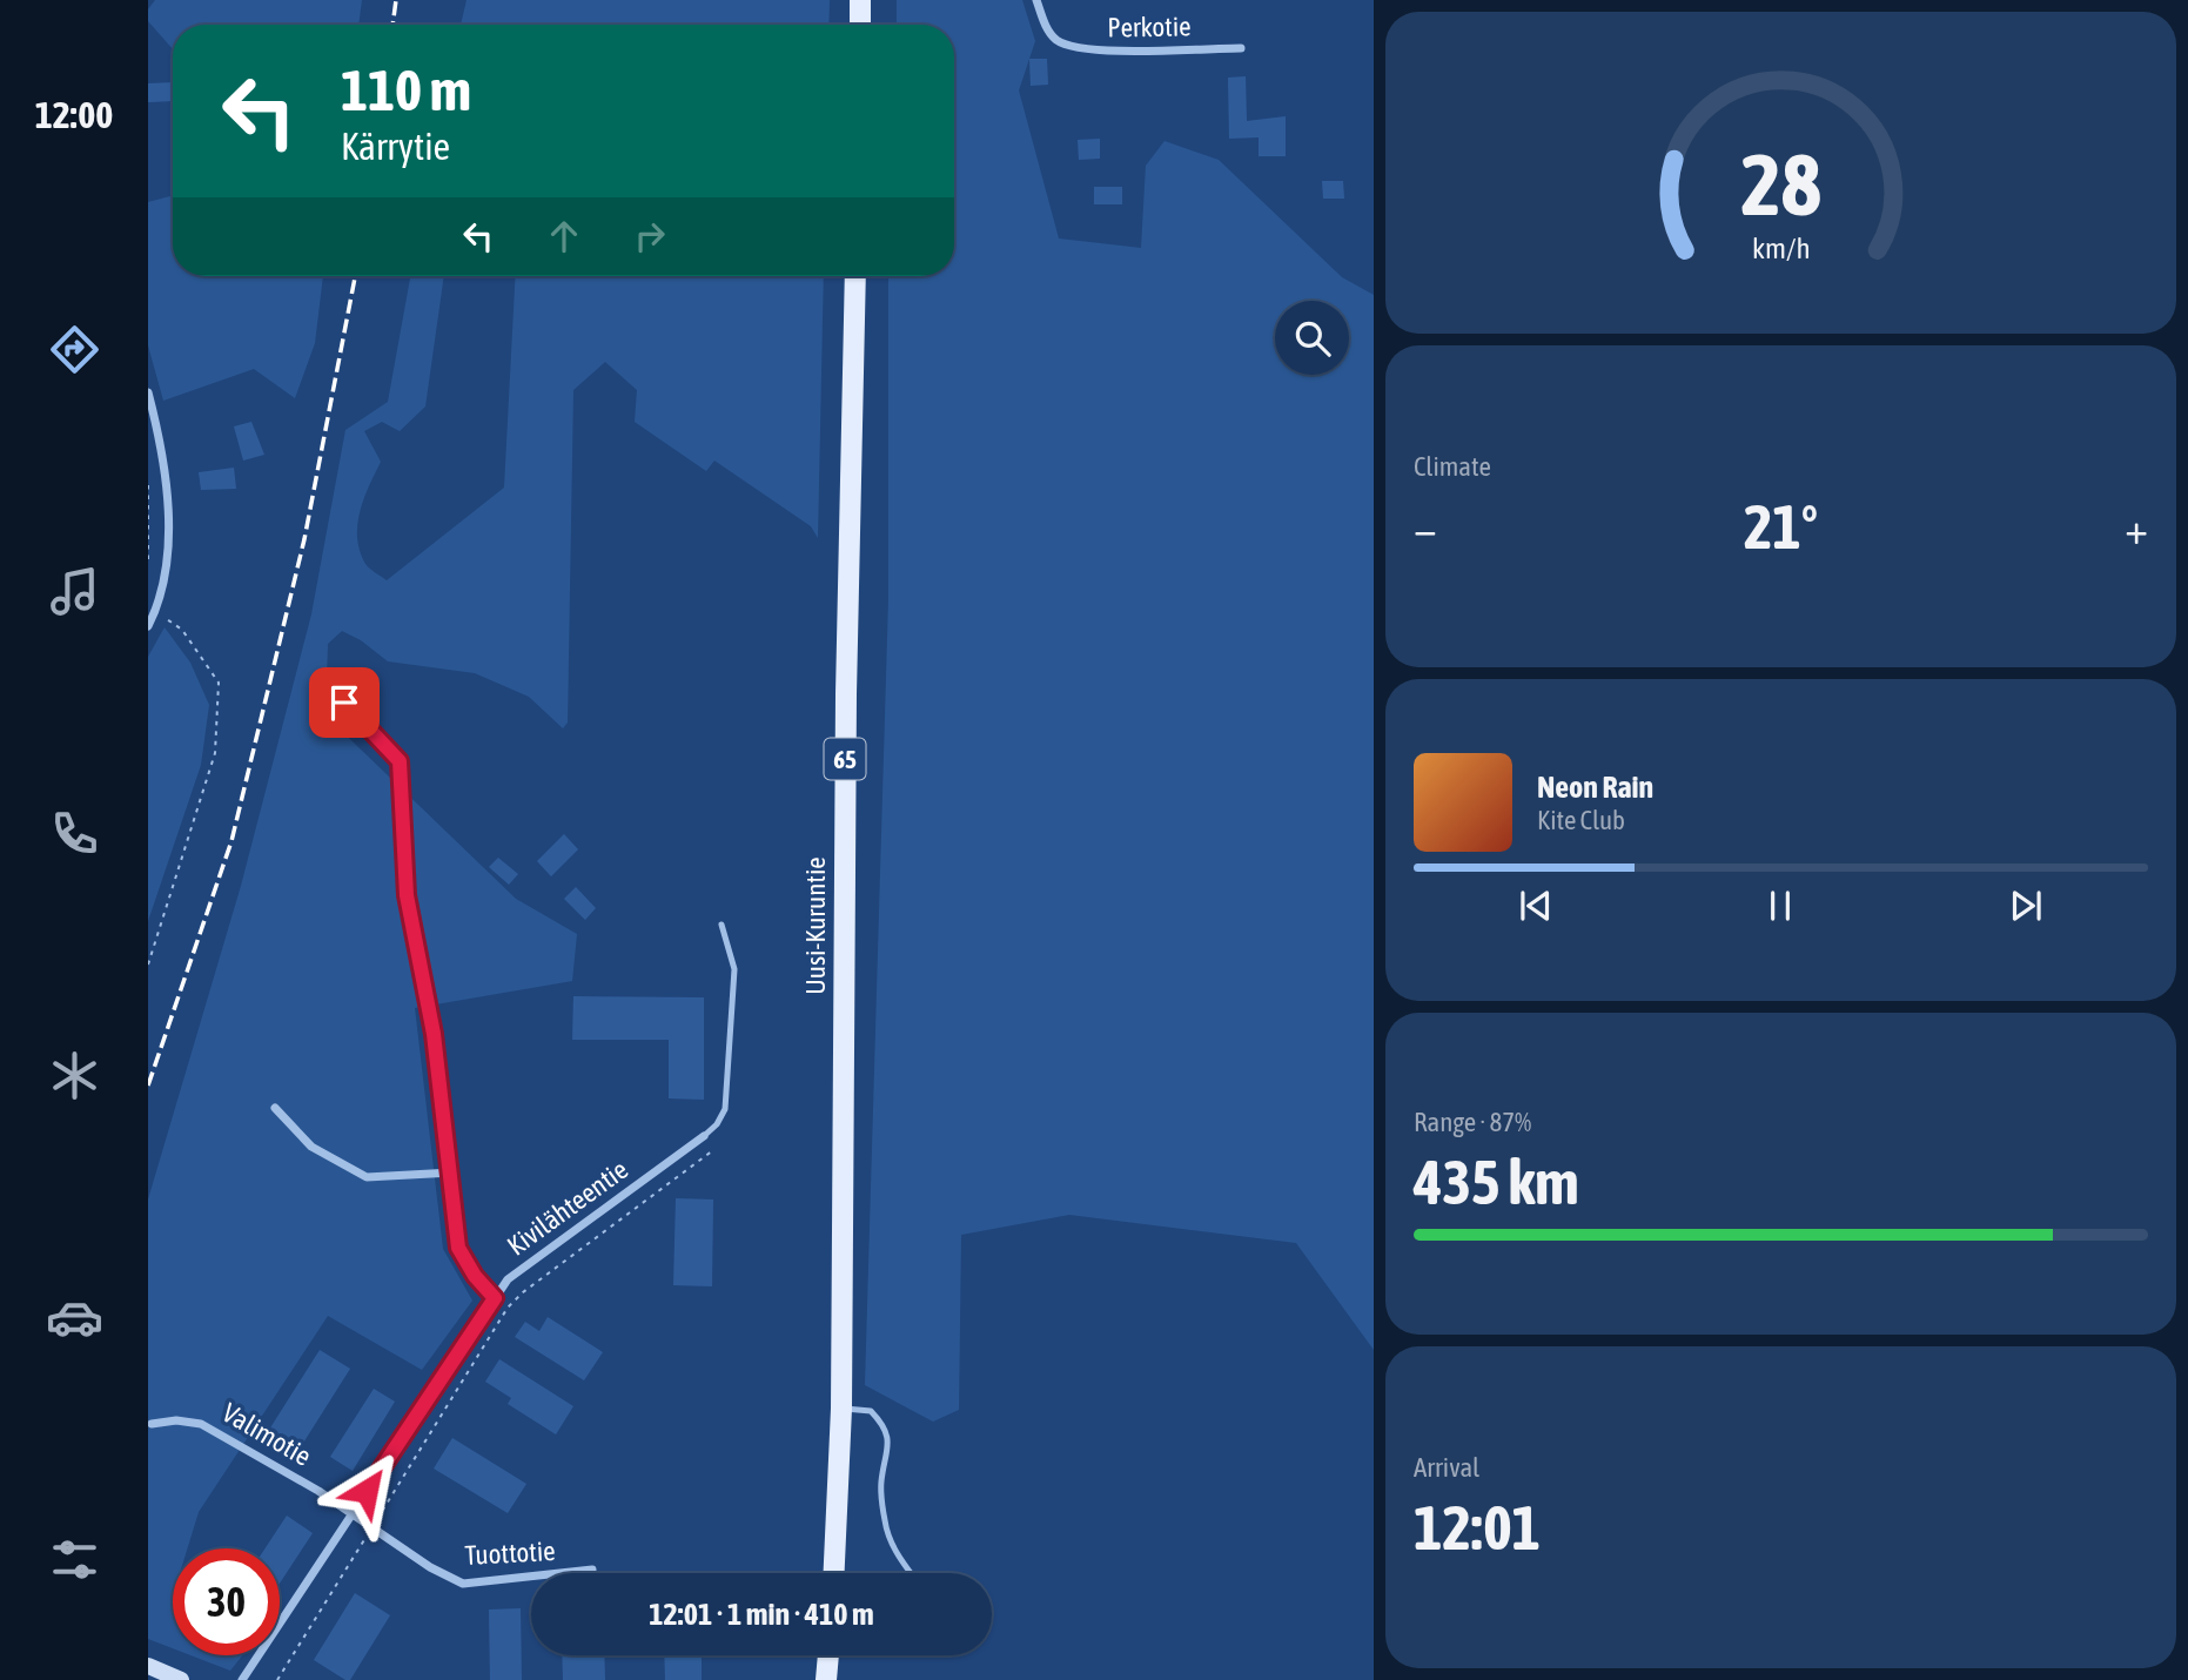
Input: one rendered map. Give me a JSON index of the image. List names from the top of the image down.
{
  "streets": {
    "main road": ["65", "Uusi-Kuruntie"],
    "street": [
      "Perkotie",
      "Kivilähteentie",
      "Valimotie",
      "Tuottotie"
    ]
  },
  "crossings": [
    ["Kivilähteentie", "Valimotie"],
    ["Kivilähteentie", "Tuottotie"],
    ["Valimotie", "Tuottotie"]
  ],
  "page": {
    "tabs": "12:00",
    "turn": ["110 m", "Kärrytie"],
    "tile": [
      "Climate",
      ["Range · 87%", "435 km"],
      ["Arrival", "12:01"]
    ],
    "heat": ["−", "21°", "+"],
    "song": ["Neon Rain", "Kite Club"],
    "limit": "30",
    "trip": "12:01 · 1 min · 410 m",
    "gauge": ["28", "km/h"]
  }
}
